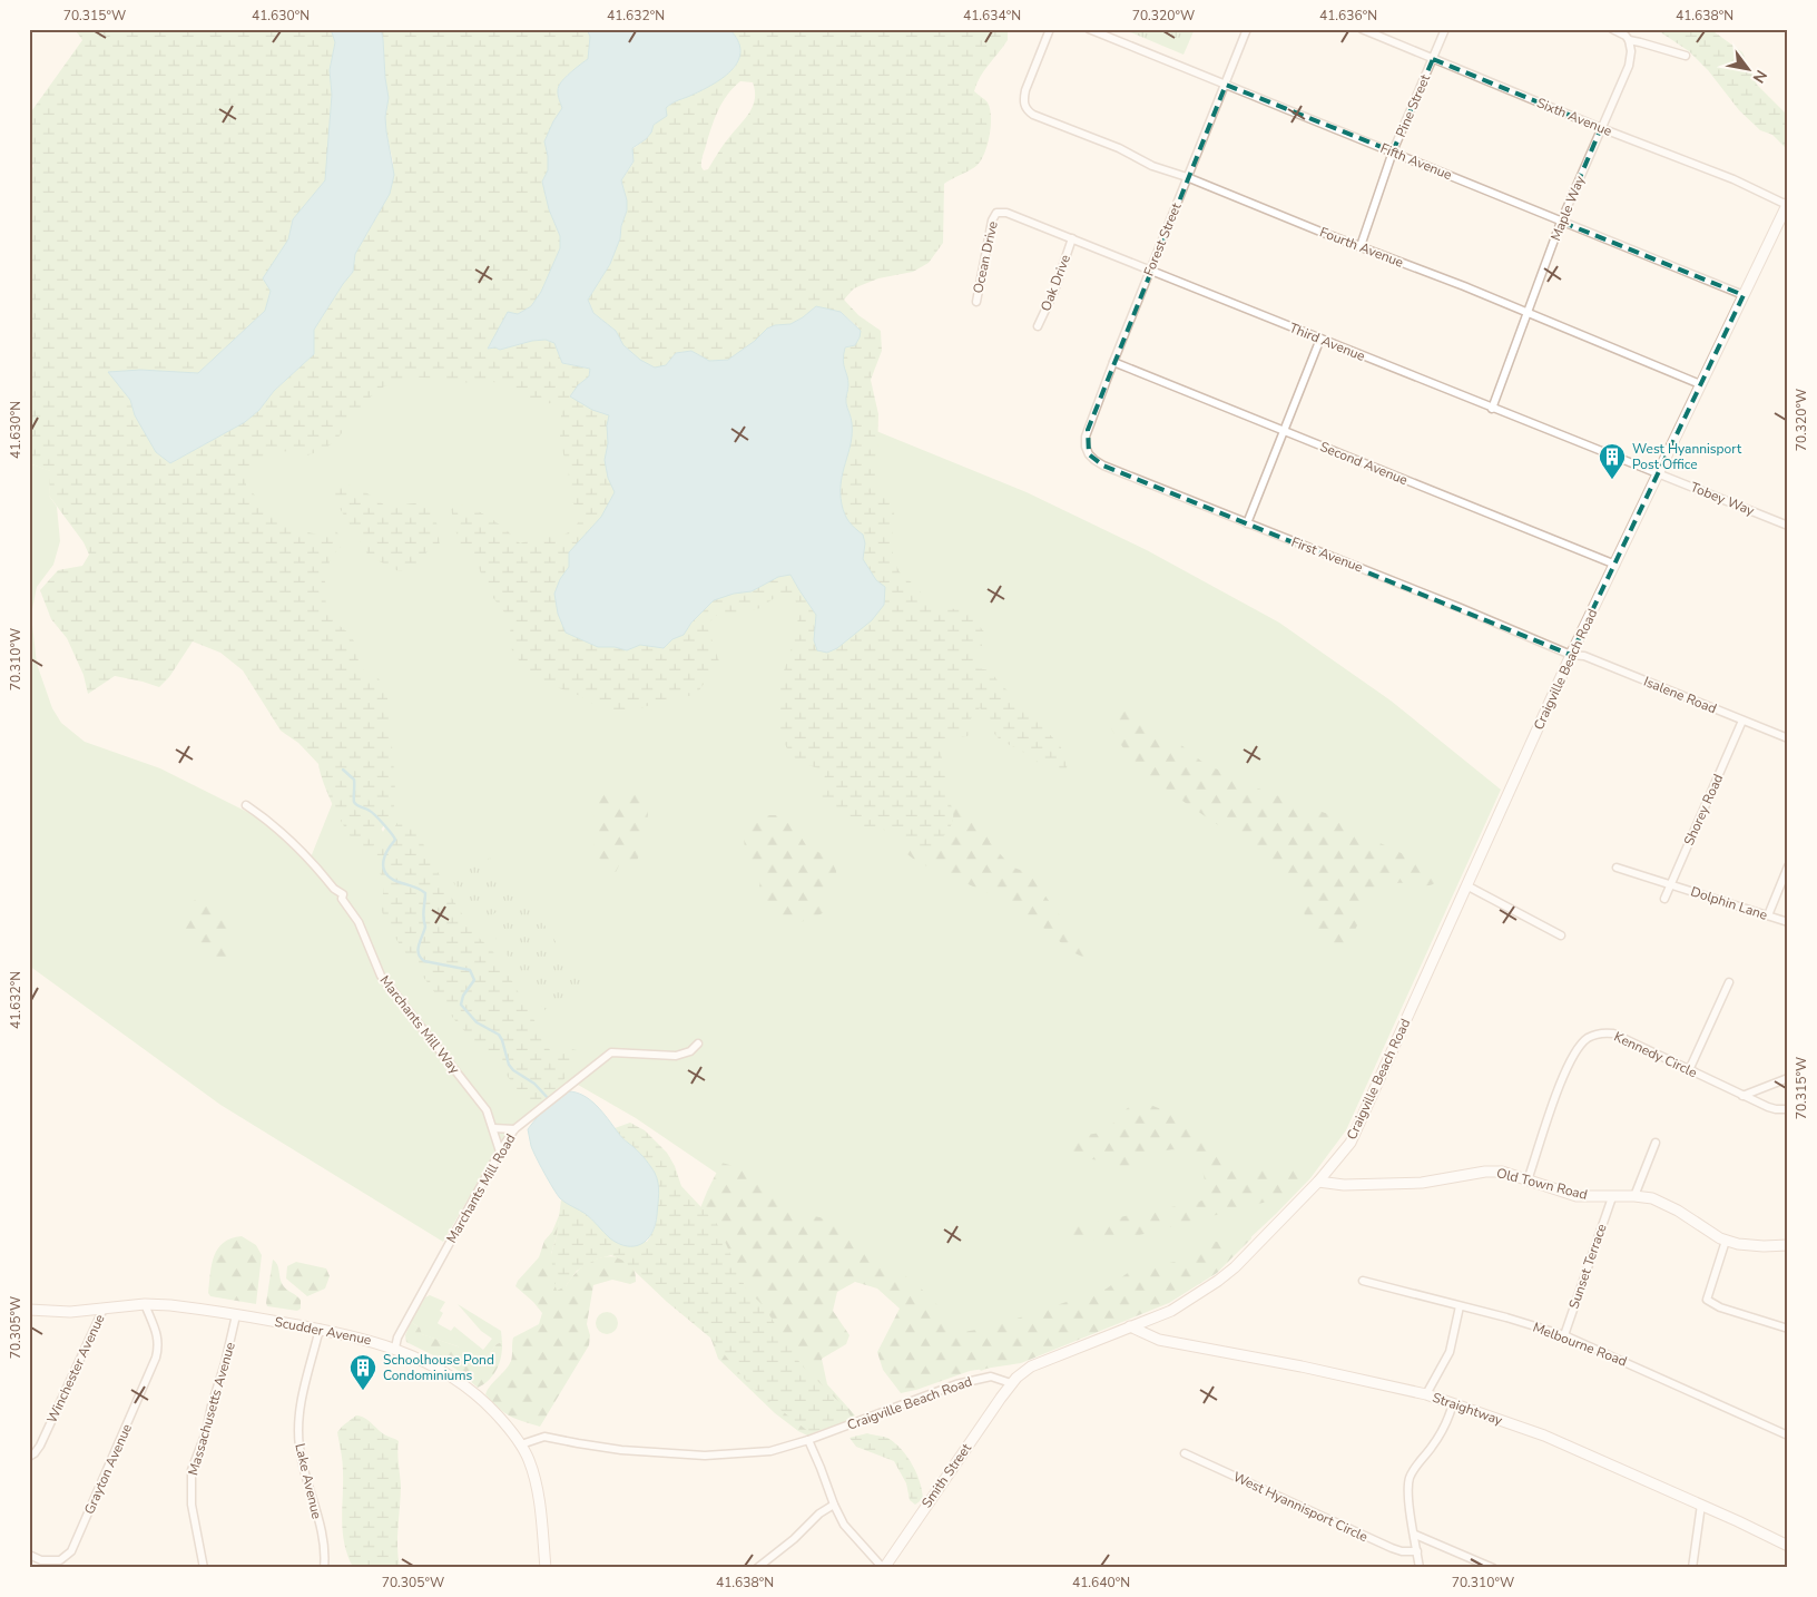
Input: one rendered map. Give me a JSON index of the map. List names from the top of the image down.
{
  "streets": {
    "street": [
      "Pine Street",
      "Sixth Avenue",
      "Fifth Avenue",
      "Maple Way",
      "Forest Street",
      "Fourth Avenue",
      "Ocean Drive",
      "Oak Drive",
      "Third Avenue",
      "Second Avenue",
      "Tobey Way",
      "First Avenue",
      "Craigville Beach Road",
      "Isalene Road",
      "Shorey Road",
      "Dolphin Lane",
      "Marchants Mill Way",
      "Kennedy Circle",
      "Old Town Road",
      "Marchants Mill Road",
      "Sunset Terrace",
      "Scudder Avenue",
      "Melbourne Road",
      "Winchester Avenue",
      "Massachusetts Avenue",
      "Straightway",
      "Grayton Avenue",
      "Smith Street",
      "Lake Avenue",
      "West Hyannisport Circle"
    ]
  },
  "crossings": [
    ["Pine Street", "Sixth Avenue"],
    ["Pine Street", "Fifth Avenue"],
    ["Pine Street", "Fourth Avenue"],
    ["Sixth Avenue", "Maple Way"],
    ["Sixth Avenue", "Craigville Beach Road"],
    ["Fifth Avenue", "Maple Way"],
    ["Fifth Avenue", "Forest Street"],
    ["Fifth Avenue", "Craigville Beach Road"],
    ["Maple Way", "Fourth Avenue"],
    ["Maple Way", "Third Avenue"],
    ["Forest Street", "Fourth Avenue"],
    ["Forest Street", "Third Avenue"],
    ["Forest Street", "Second Avenue"],
    ["Forest Street", "First Avenue"],
    ["Fourth Avenue", "Craigville Beach Road"],
    ["Ocean Drive", "Third Avenue"],
    ["Oak Drive", "Third Avenue"],
    ["Third Avenue", "Tobey Way"],
    ["Third Avenue", "Craigville Beach Road"],
    ["Second Avenue", "Craigville Beach Road"],
    ["Tobey Way", "Craigville Beach Road"],
    ["First Avenue", "Craigville Beach Road"],
    ["First Avenue", "Isalene Road"],
    ["Craigville Beach Road", "Isalene Road"],
    ["Craigville Beach Road", "Old Town Road"],
    ["Craigville Beach Road", "Scudder Avenue"],
    ["Craigville Beach Road", "Straightway"],
    ["Craigville Beach Road", "Smith Street"],
    ["Isalene Road", "Shorey Road"],
    ["Shorey Road", "Dolphin Lane"],
    ["Marchants Mill Way", "Marchants Mill Road"],
    ["Kennedy Circle", "Old Town Road"],
    ["Old Town Road", "Sunset Terrace"],
    ["Marchants Mill Road", "Scudder Avenue"],
    ["Sunset Terrace", "Melbourne Road"],
    ["Scudder Avenue", "Winchester Avenue"],
    ["Scudder Avenue", "Massachusetts Avenue"],
    ["Scudder Avenue", "Grayton Avenue"],
    ["Scudder Avenue", "Lake Avenue"]
  ],
  "places": {
    "building": ["West Hyannisport Post Office", "Schoolhouse Pond Condominiums"]
  },
  "north": "bottom right",
  "coordinates": [
    "70.315°W",
    "41.630°N",
    "41.632°N",
    "41.634°N",
    "70.320°W",
    "41.636°N",
    "41.638°N",
    "70.310°W",
    "70.305°W",
    "41.640°N"
  ]
}
